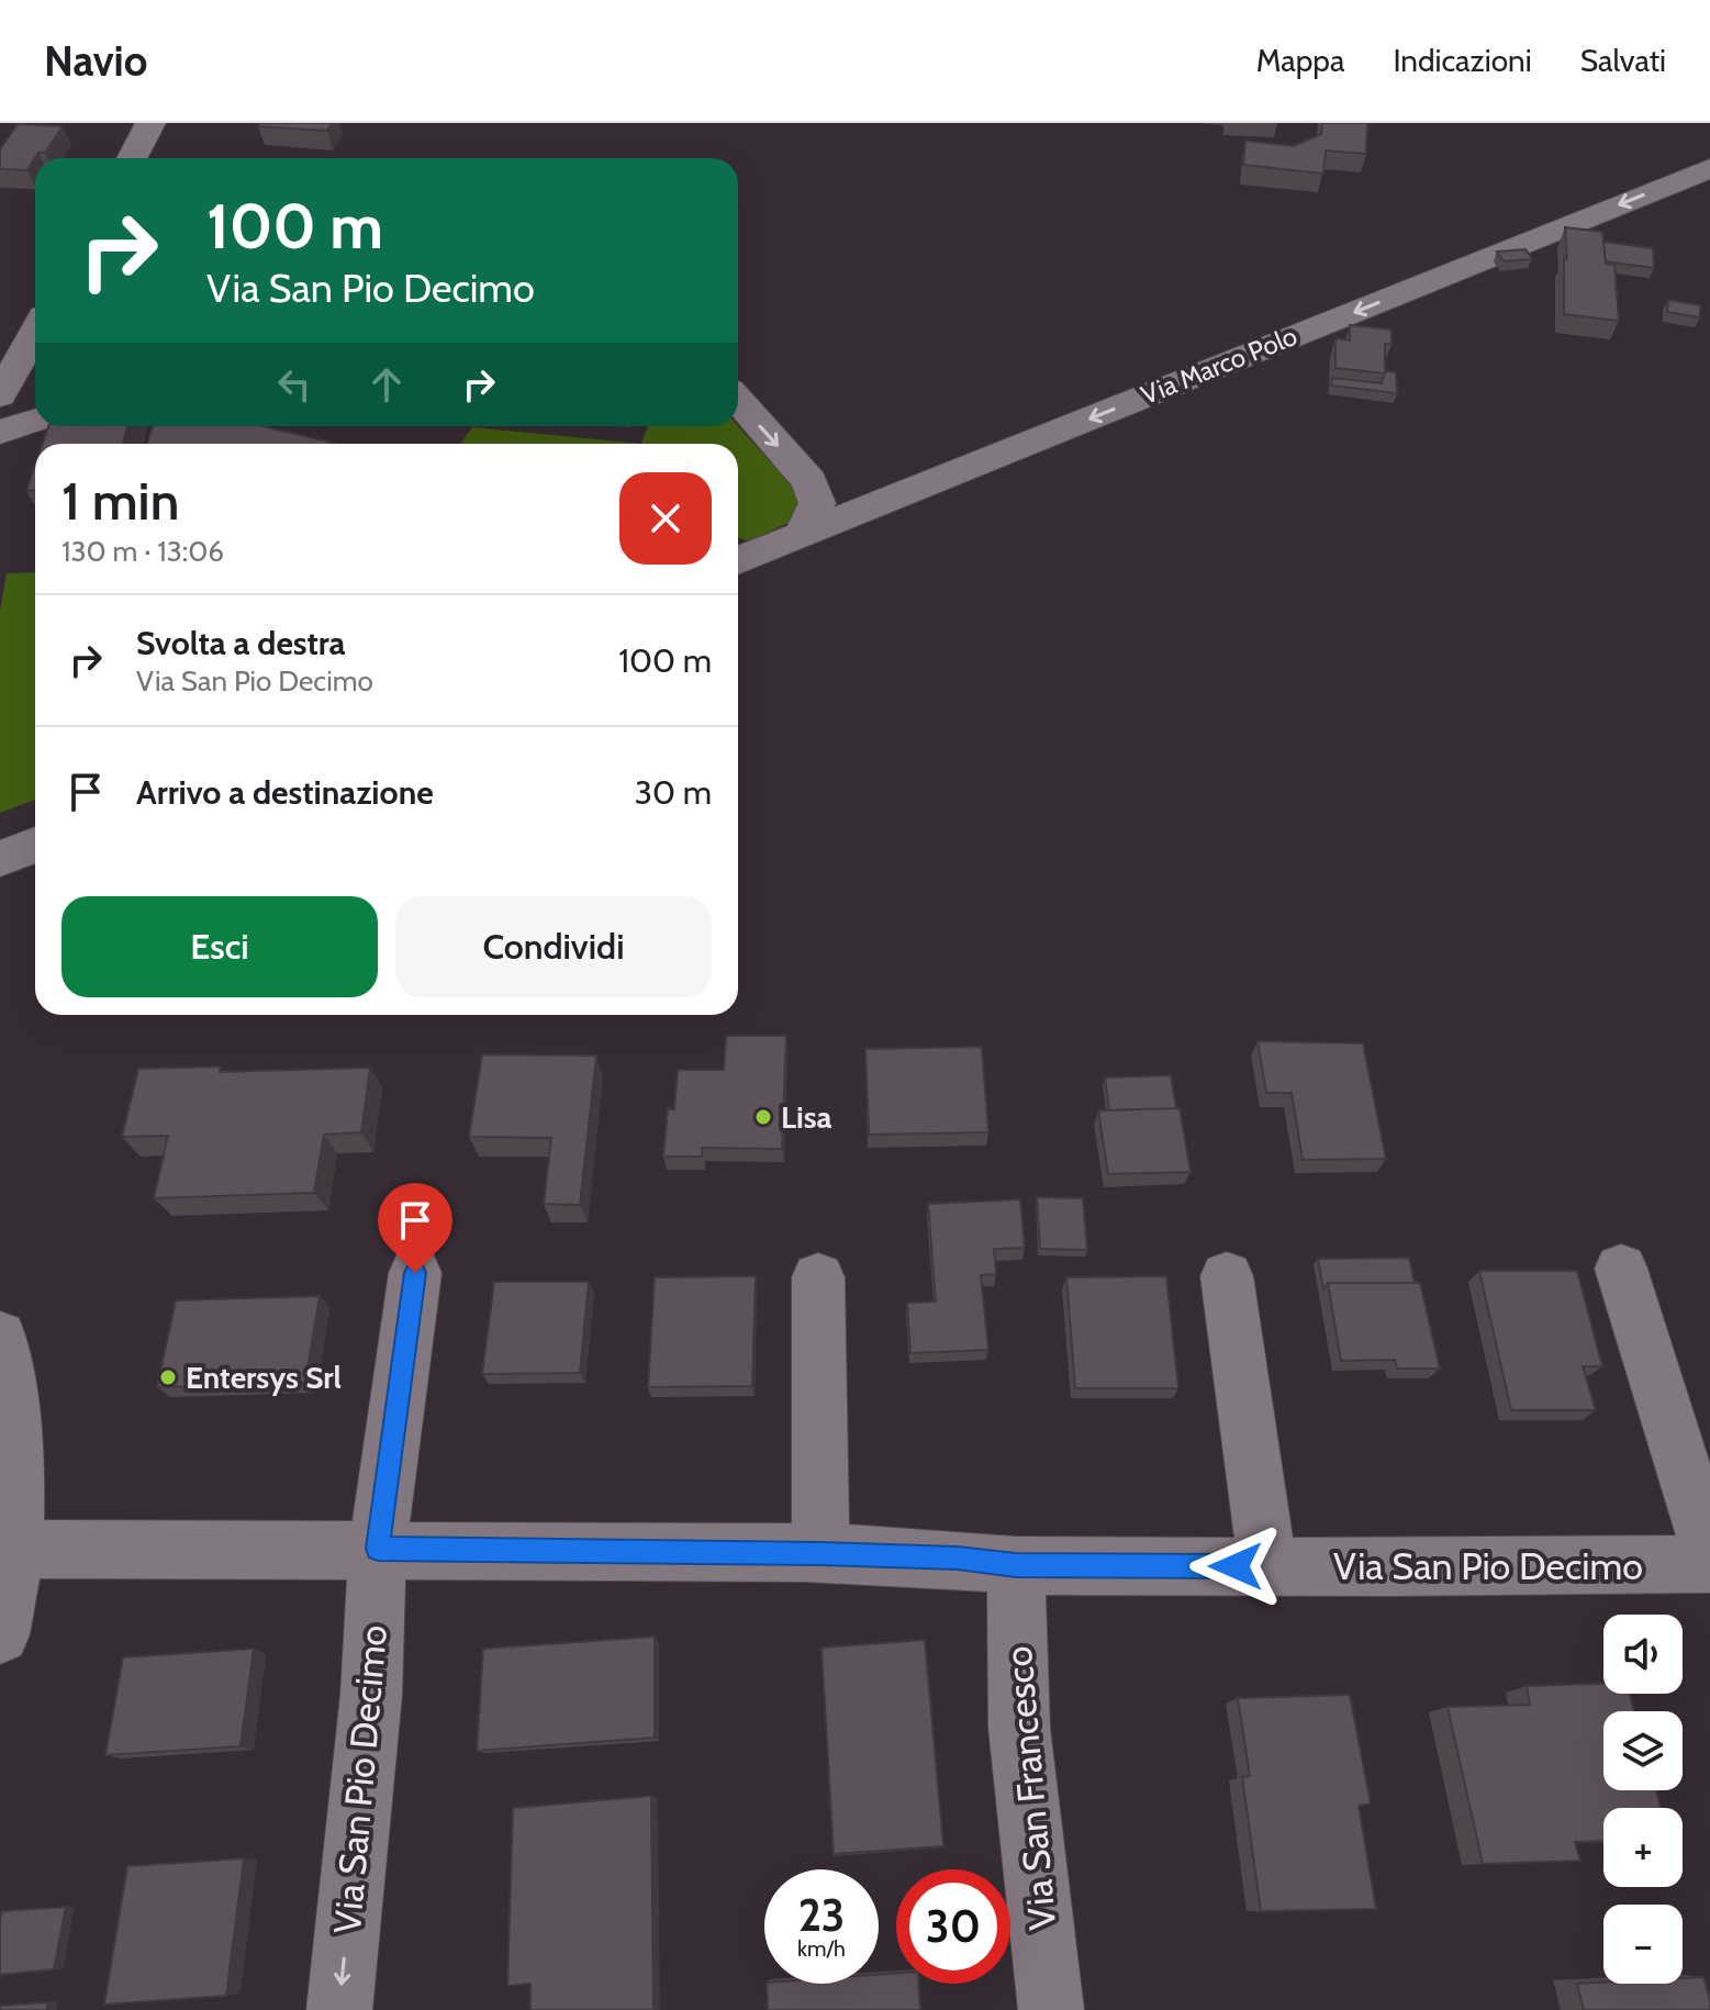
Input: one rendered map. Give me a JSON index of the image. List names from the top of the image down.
{
  "streets": {
    "street": ["Via Marco Polo", "Via San Pio Decimo", "Via San Francesco"]
  },
  "crossings": [
    ["Via San Pio Decimo", "Via San Francesco"]
  ],
  "one_way": ["Via Marco Polo"],
  "places": ["Lisa", "Entersys Srl"],
  "page": {
    "header": "Navio",
    "nav": ["Mappa", "Indicazioni", "Salvati"],
    "turn": ["100 m", "Via San Pio Decimo"],
    "heading": ["1 min", "130 m · 13:06"],
    "list": [
      {
        "name": "Svolta a destra",
        "note": "Via San Pio Decimo",
        "value": "100 m"
      },
      {
        "name": "Arrivo a destinazione",
        "value": "30 m"
      }
    ],
    "buttons": ["Esci", "Condividi"],
    "map_buttons": ["+", "−"],
    "speed": "23 km/h",
    "limit": "30"
  }
}
